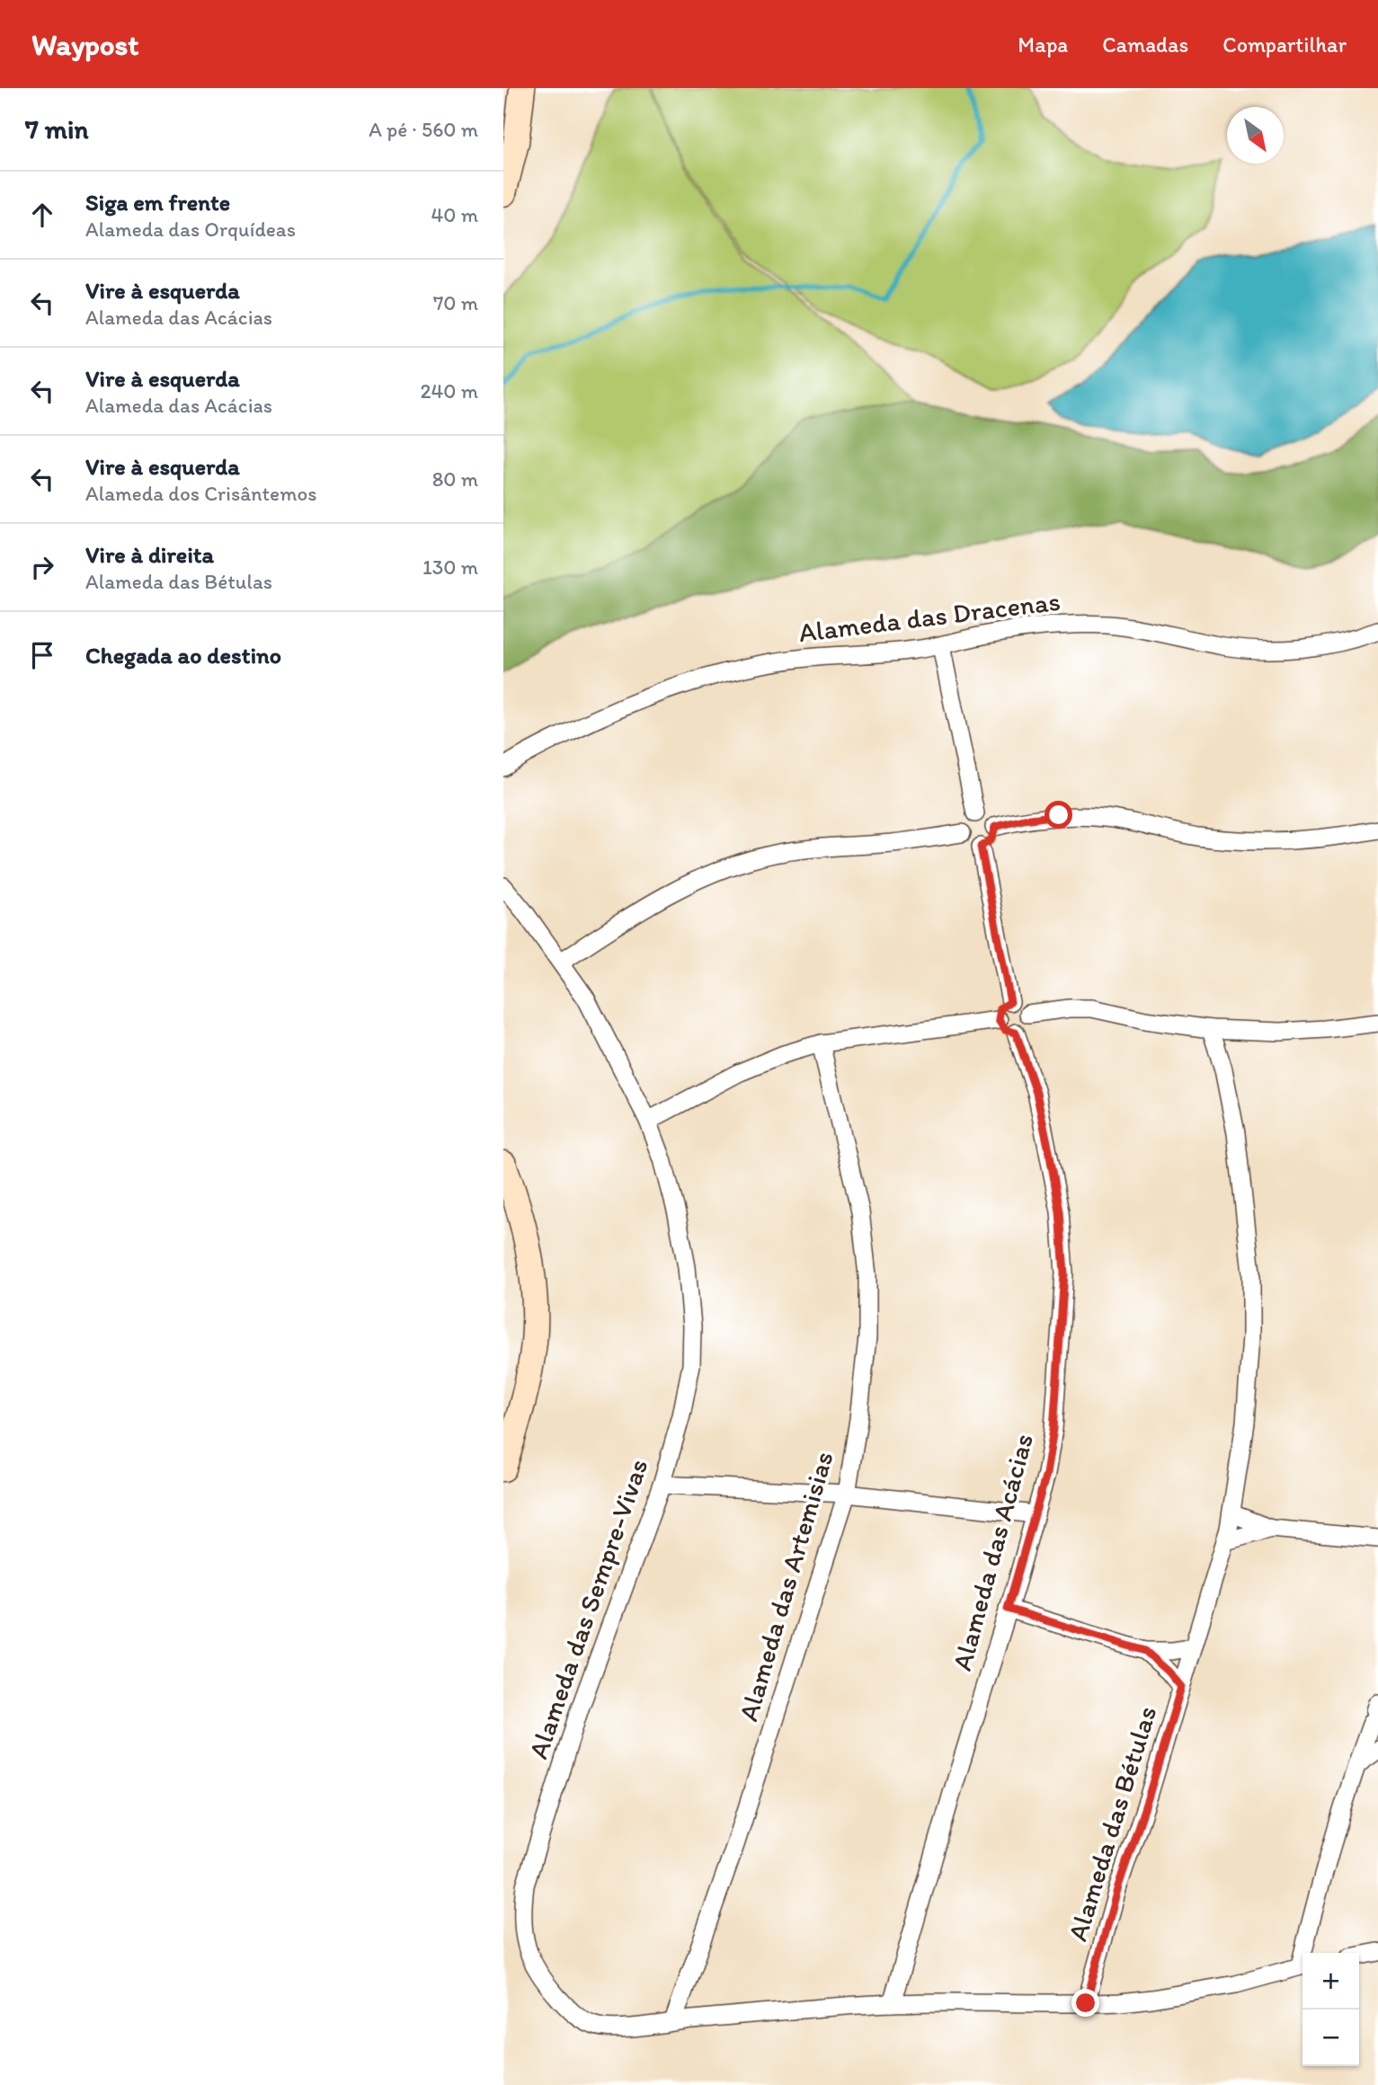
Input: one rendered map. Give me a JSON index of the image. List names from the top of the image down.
{
  "streets": {
    "street": [
      "Alameda das Dracenas",
      "Alameda das Acácias",
      "Alameda das Artemisias",
      "Alameda das Sempre-Vivas",
      "Alameda das Bétulas"
    ]
  },
  "crossings": [
    ["Alameda das Acácias", "Alameda das Sempre-Vivas"],
    ["Alameda das Artemisias", "Alameda das Sempre-Vivas"],
    ["Alameda das Sempre-Vivas", "Alameda das Bétulas"]
  ],
  "north": "bottom right",
  "page": {
    "header": "Waypost",
    "nav": ["Mapa", "Camadas", "Compartilhar"],
    "heading": ["7 min", "A pé · 560 m"],
    "list": [
      ["Siga em frente", "Alameda das Orquídeas", "40 m"],
      ["Vire à esquerda", "Alameda das Acácias", "70 m"],
      ["Vire à esquerda", "Alameda das Acácias", "240 m"],
      ["Vire à esquerda", "Alameda dos Crisântemos", "80 m"],
      ["Vire à direita", "Alameda das Bétulas", "130 m"],
      "Chegada ao destino"
    ],
    "map_buttons": ["+", "−"]
  }
}
